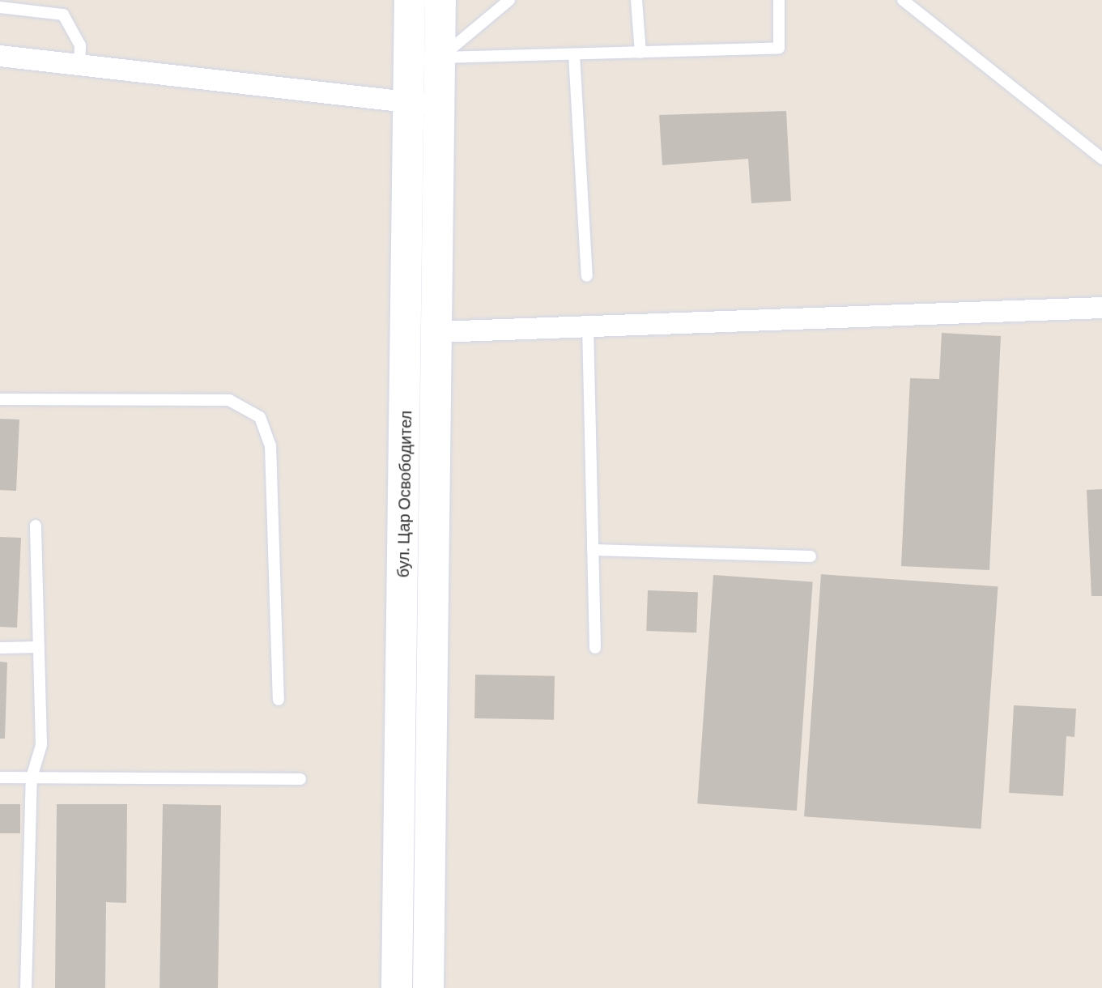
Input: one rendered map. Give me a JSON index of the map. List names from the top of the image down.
{
  "streets": {
    "main road": ["бул. Цар Освободител"]
  }
}
